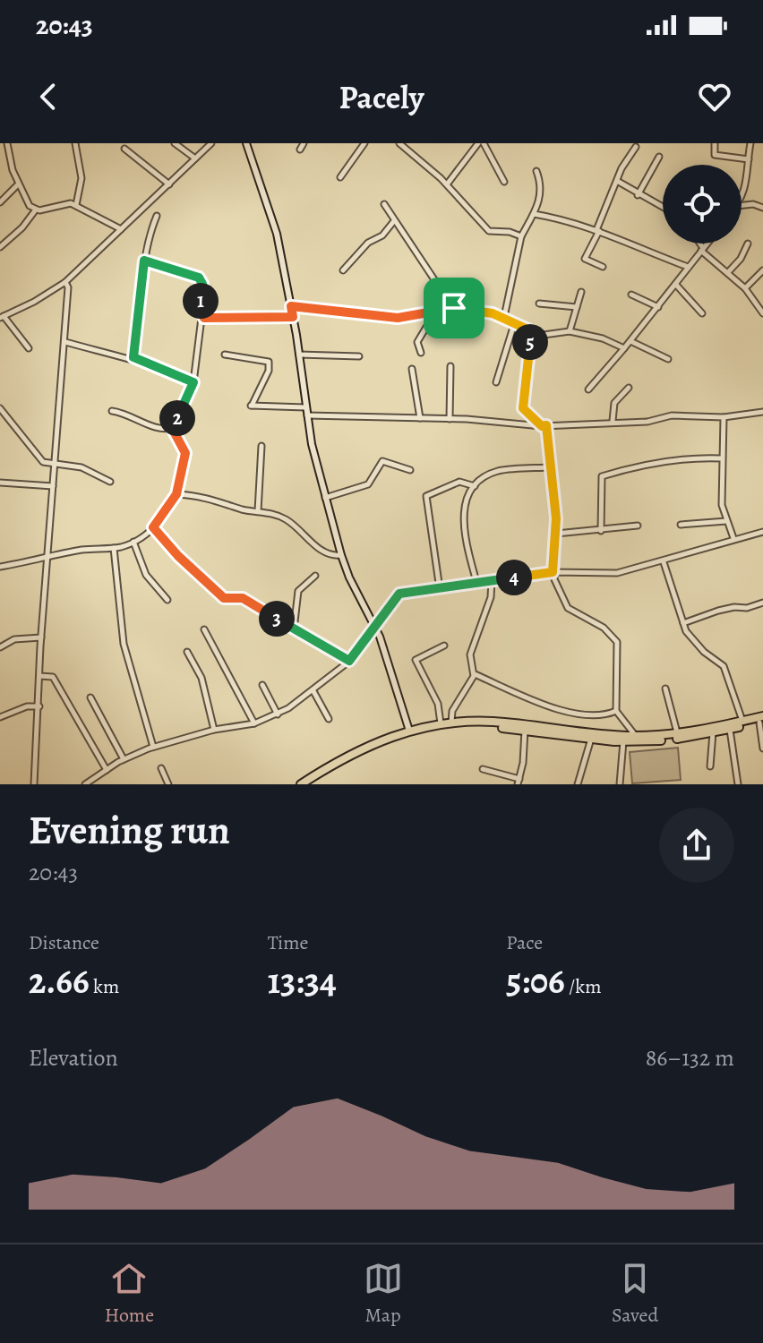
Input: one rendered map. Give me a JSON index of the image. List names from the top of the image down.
{
  "page": {
    "status": "20:43",
    "header": "Pacely",
    "pins": [
      "1",
      "5",
      "2",
      "4",
      "3"
    ],
    "heading": ["Evening run", "20:43"],
    "stats": [
      ["Distance", "2.66 km"],
      ["Time", "13:34"],
      ["Pace", "5:06 /km"]
    ],
    "chart": ["Elevation", "86–132 m"],
    "tabs": ["Home", "Map", "Saved"]
  }
}
